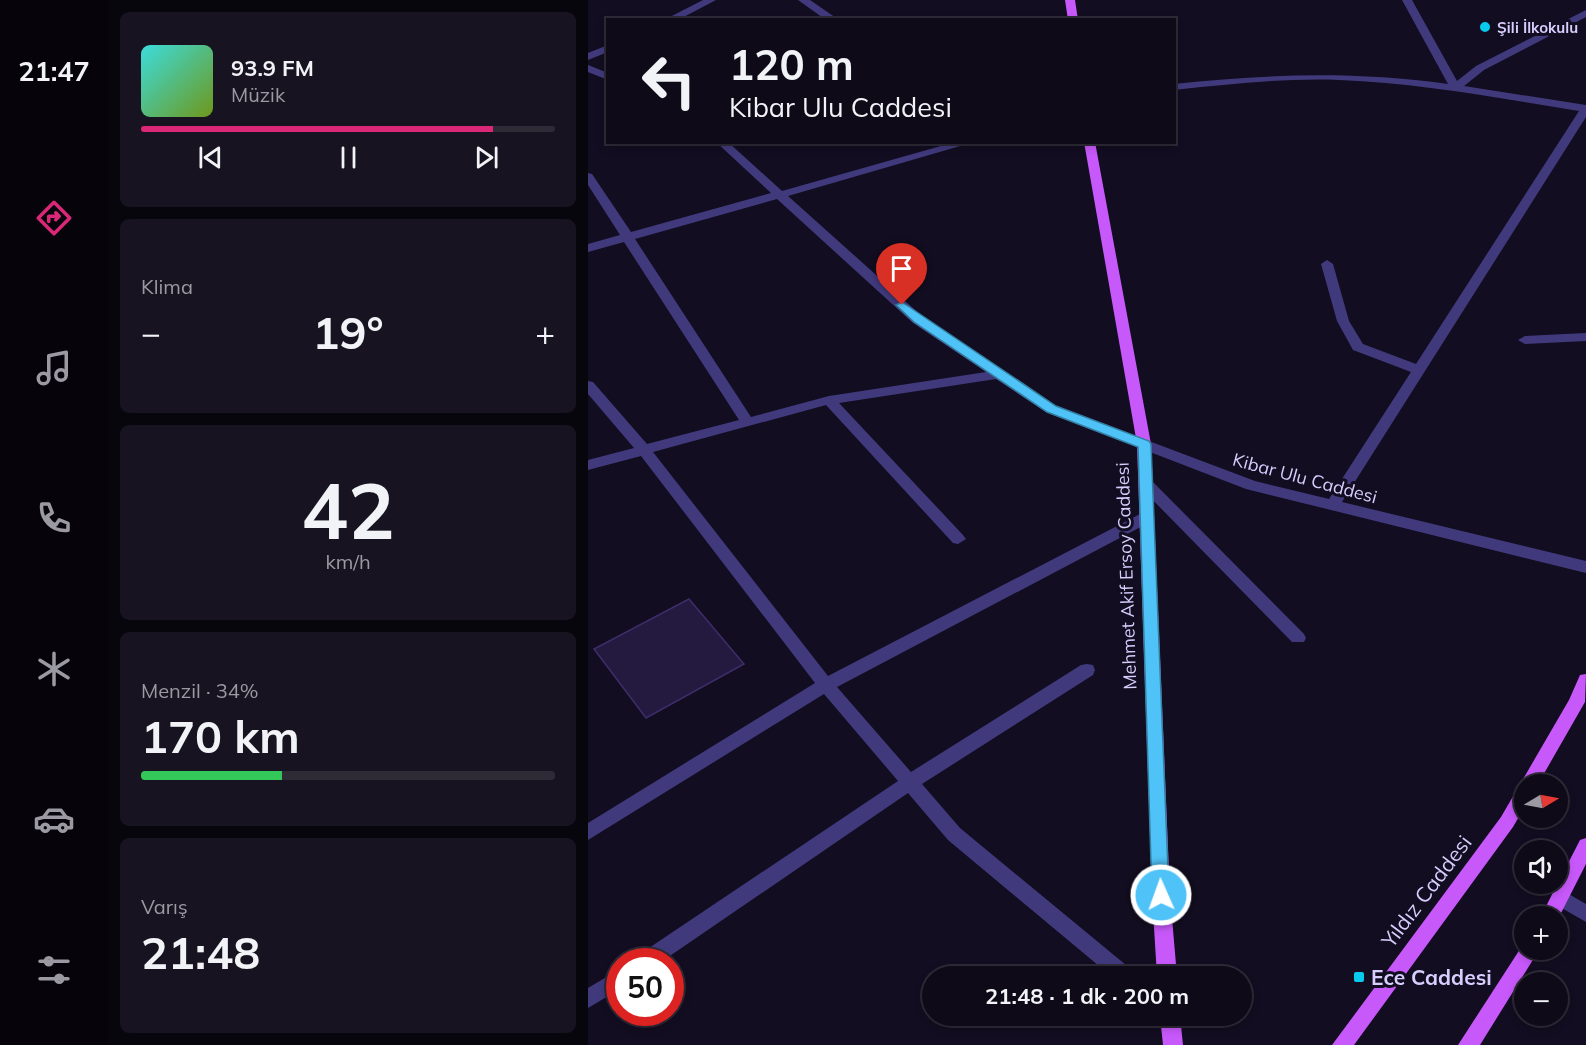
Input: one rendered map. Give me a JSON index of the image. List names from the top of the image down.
{
  "streets": {
    "main road": ["Mehmet Akif Ersoy Caddesi", "Yıldız Caddesi"],
    "street": ["Kibar Ulu Caddesi"]
  },
  "crossings": [
    ["Kibar Ulu Caddesi", "Mehmet Akif Ersoy Caddesi"]
  ],
  "places": {
    "other": ["Şili İlkokulu"],
    "transit": ["Ece Caddesi"]
  },
  "north": "right",
  "page": {
    "tabs": "21:47",
    "turn": ["120 m", "Kibar Ulu Caddesi"],
    "song": ["93.9 FM", "Müzik"],
    "tile": [
      "Klima",
      ["42", "km/h"],
      ["Menzil · 34%", "170 km"],
      ["Varış", "21:48"]
    ],
    "heat": ["−", "19°", "+"],
    "map_buttons": ["+", "−"],
    "limit": "50",
    "trip": "21:48 · 1 dk · 200 m"
  }
}
